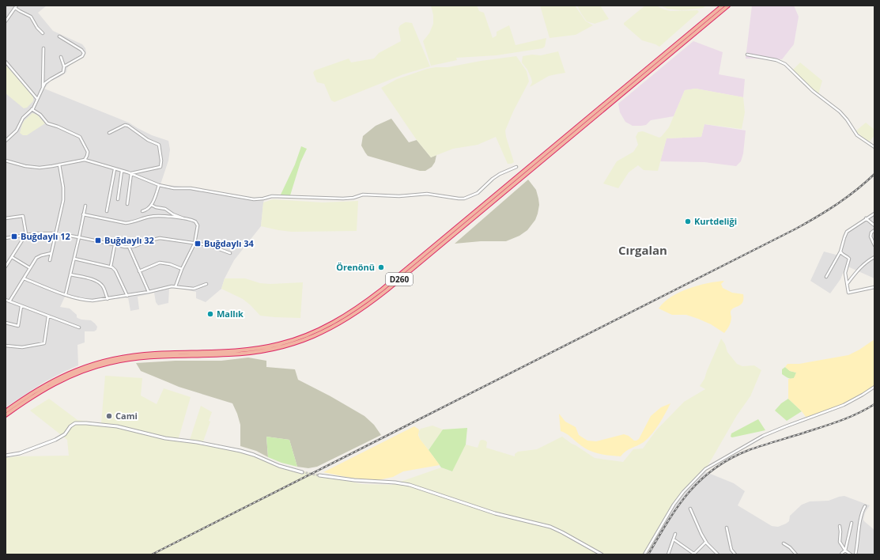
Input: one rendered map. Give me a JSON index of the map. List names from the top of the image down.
{
  "streets": {
    "highway": ["D260"]
  },
  "districts": ["Cırgalan"],
  "places": {
    "other": [
      "Kurtdeliği",
      "Örenönü",
      "Mallık",
      "Cami"
    ],
    "transit": ["Buğdaylı 12", "Buğdaylı 32", "Buğdaylı 34"]
  }
}
